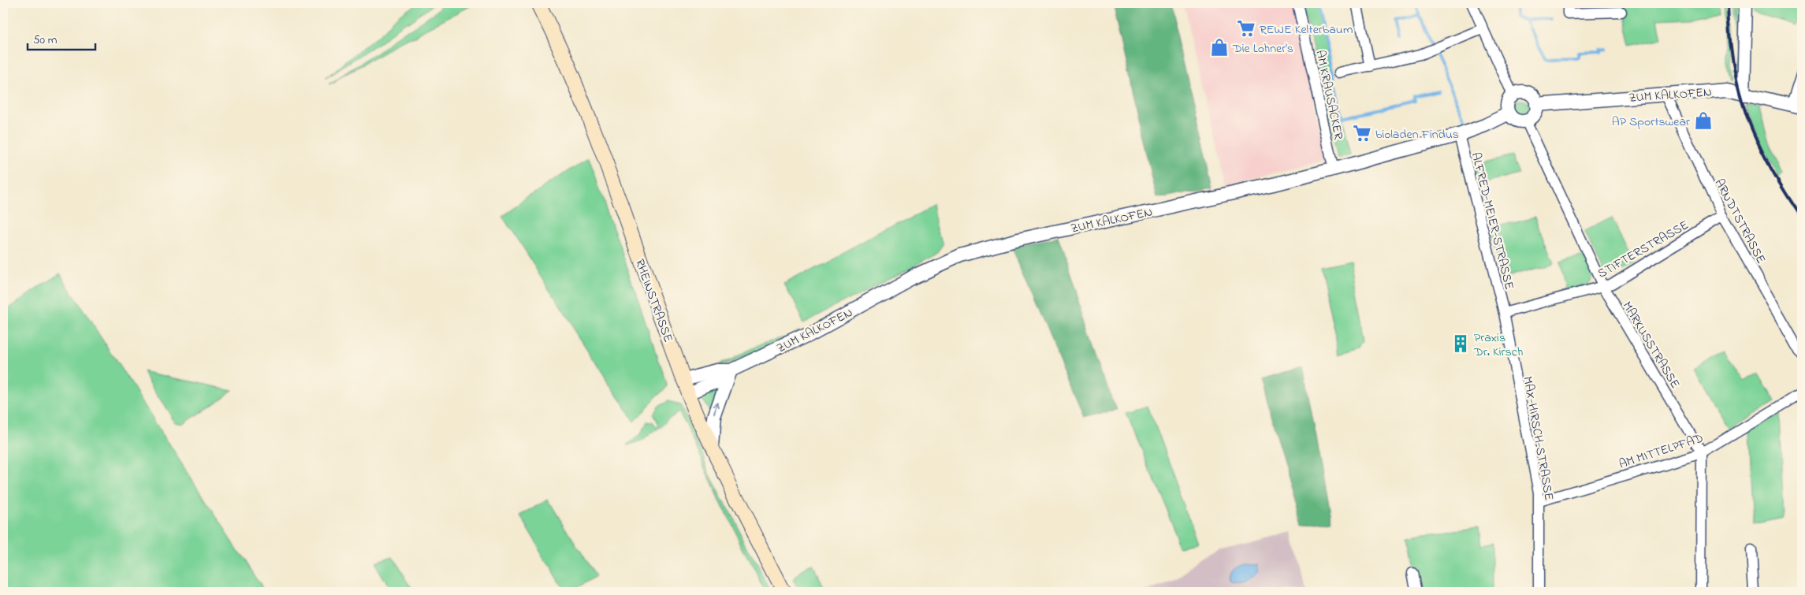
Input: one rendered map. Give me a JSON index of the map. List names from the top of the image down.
{
  "streets": {
    "main road": ["RHEINSTRASSE"],
    "street": [
      "ZUM KALKOFEN",
      "AM KRAUSACKER",
      "ALFRED-MEIER-STRASSE",
      "ARNDTSTRASSE",
      "STIFTERSTRASSE",
      "MARKUSSTRASSE",
      "MAX-HIRSCH-STRASSE",
      "AM MITTELPFAD"
    ]
  },
  "crossings": [
    ["ZUM KALKOFEN", "AM KRAUSACKER"],
    ["ZUM KALKOFEN", "ALFRED-MEIER-STRASSE"],
    ["ZUM KALKOFEN", "ARNDTSTRASSE"],
    ["ZUM KALKOFEN", "RHEINSTRASSE"],
    ["ZUM KALKOFEN", "MARKUSSTRASSE"],
    ["ALFRED-MEIER-STRASSE", "STIFTERSTRASSE"],
    ["ALFRED-MEIER-STRASSE", "MAX-HIRSCH-STRASSE"],
    ["ARNDTSTRASSE", "STIFTERSTRASSE"],
    ["STIFTERSTRASSE", "MARKUSSTRASSE"],
    ["STIFTERSTRASSE", "MAX-HIRSCH-STRASSE"],
    ["MARKUSSTRASSE", "AM MITTELPFAD"],
    ["MAX-HIRSCH-STRASSE", "AM MITTELPFAD"]
  ],
  "places": {
    "supermarket": ["REWE Kelterbaum", "bioladen Findus"],
    "shop": ["Die Lohner's", "AP Sportswear"],
    "building": ["Praxis Dr. Kirsch"]
  },
  "scale_bar": "50 m"
}
